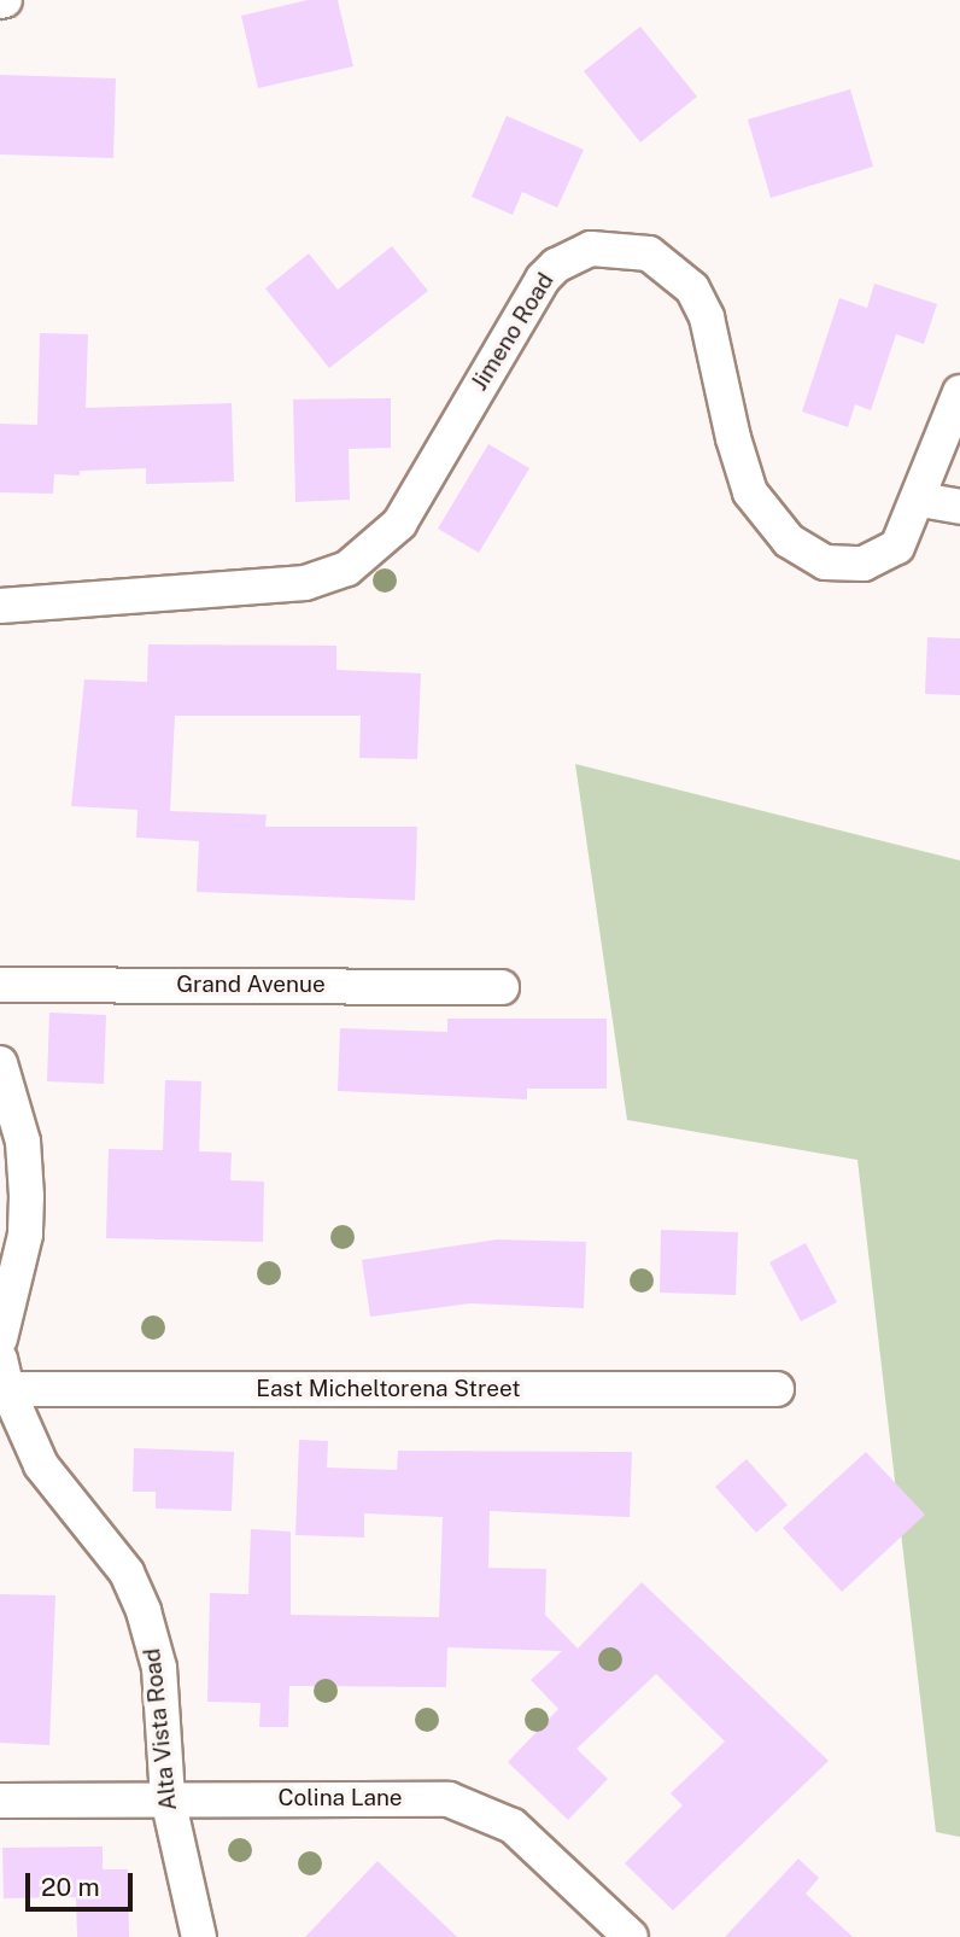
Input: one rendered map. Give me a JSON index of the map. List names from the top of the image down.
{
  "streets": {
    "street": [
      "Jimeno Road",
      "Grand Avenue",
      "East Micheltorena Street",
      "Alta Vista Road",
      "Colina Lane"
    ]
  },
  "crossings": [
    ["East Micheltorena Street", "Alta Vista Road"],
    ["Alta Vista Road", "Colina Lane"]
  ],
  "scale_bar": "20 m"
}
